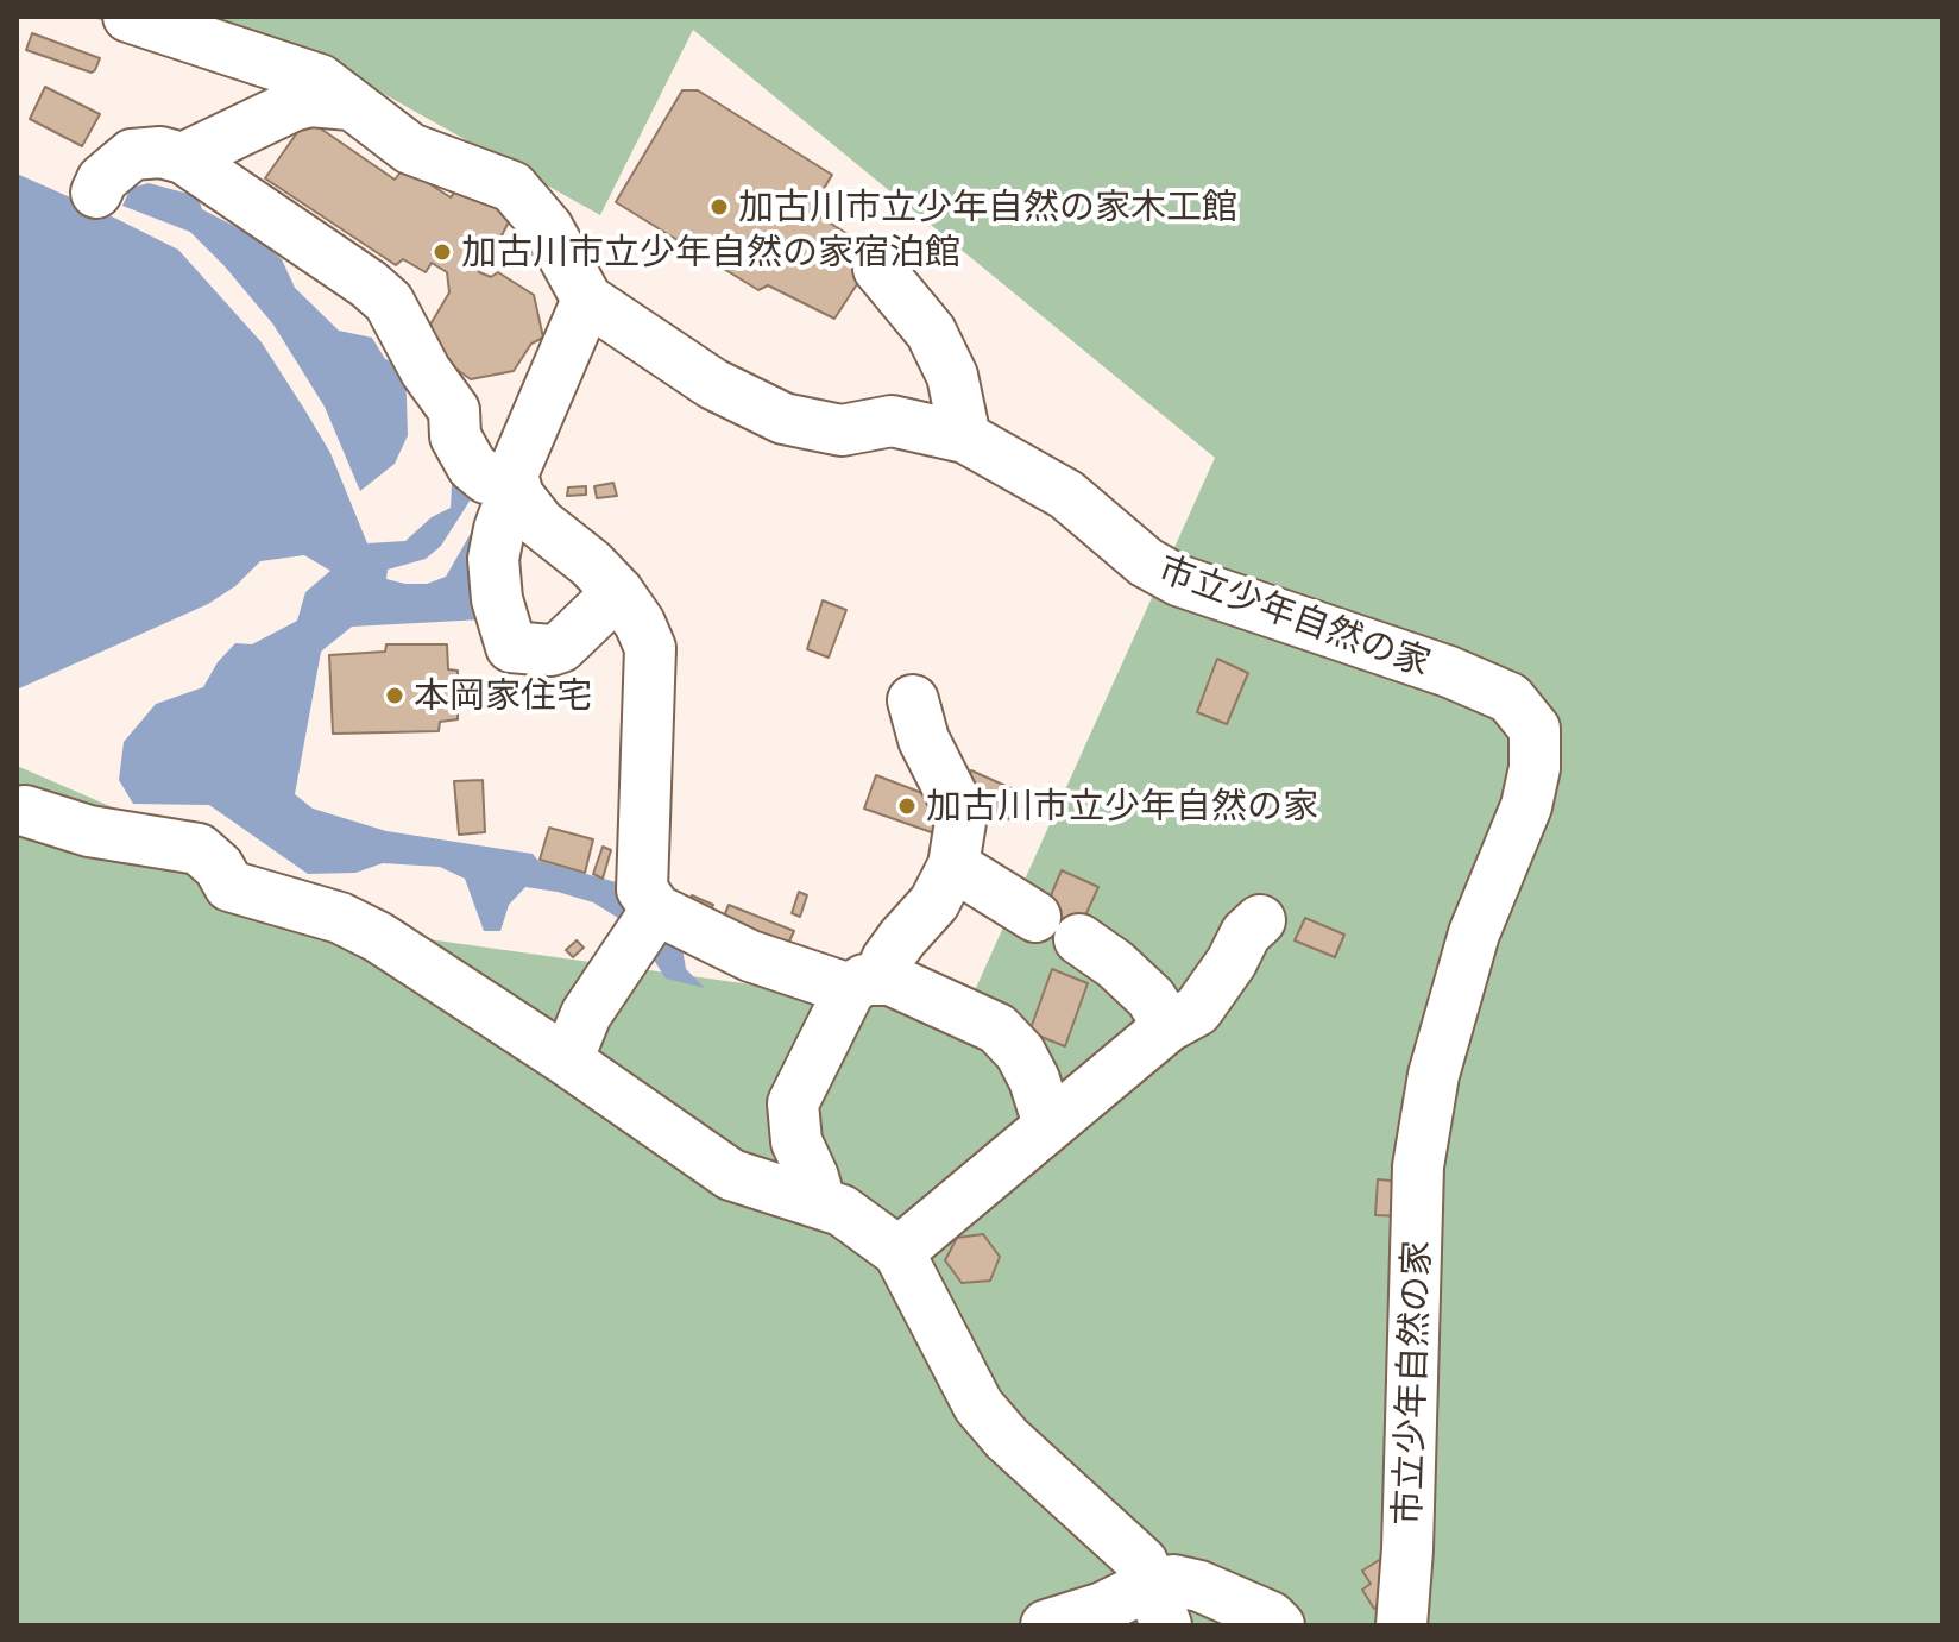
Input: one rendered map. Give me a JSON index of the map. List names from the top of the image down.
{
  "streets": {
    "lane": ["市立少年自然の家"]
  },
  "places": [
    "加古川市立少年自然の家木工館",
    "加古川市立少年自然の家宿泊館",
    "本岡家住宅",
    "加古川市立少年自然の家"
  ]
}
